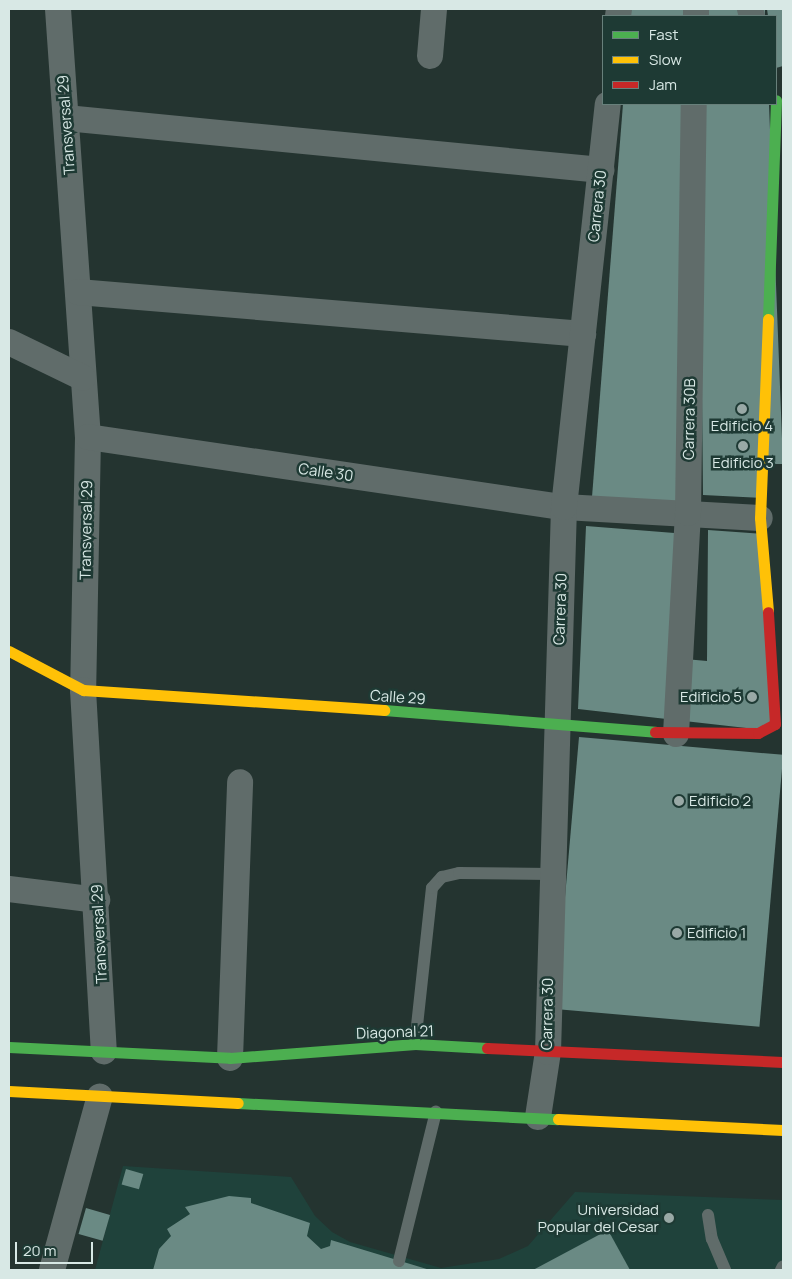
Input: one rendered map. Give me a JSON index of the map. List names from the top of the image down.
{
  "streets": {
    "main road": ["Calle 29", "Diagonal 21"],
    "street": [
      "Transversal 29",
      "Carrera 30",
      "Carrera 30B",
      "Calle 30"
    ]
  },
  "crossings": [
    ["Transversal 29", "Calle 30"],
    ["Transversal 29", "Calle 29"],
    ["Transversal 29", "Diagonal 21"],
    ["Carrera 30", "Calle 30"],
    ["Carrera 30", "Calle 29"],
    ["Carrera 30", "Diagonal 21"],
    ["Carrera 30B", "Calle 30"],
    ["Carrera 30B", "Calle 29"],
    ["Calle 30", "Calle 29"]
  ],
  "places": [
    "Edificio 4",
    "Edificio 3",
    "Edificio 5",
    "Edificio 2",
    "Edificio 1",
    "Universidad Popular del Cesar"
  ],
  "legend": ["Fast", "Slow", "Jam"],
  "scale_bar": "20 m"
}
